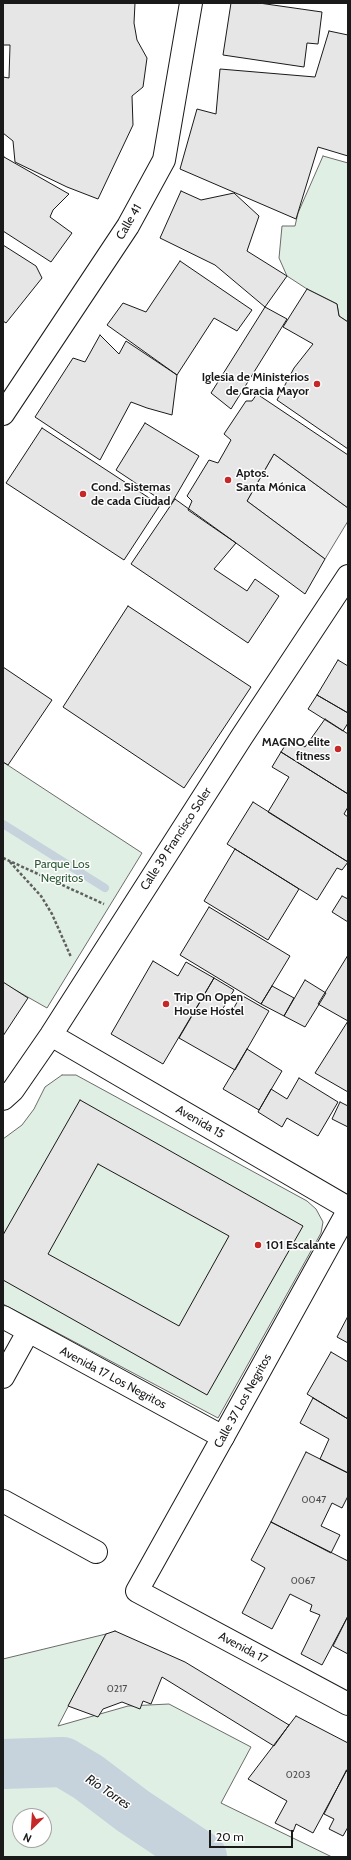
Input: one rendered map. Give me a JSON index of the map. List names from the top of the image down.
{
  "streets": {
    "street": [
      "Calle 41",
      "Calle 39 Francisco Soler",
      "Avenida 15",
      "Avenida 17 Los Negritos",
      "Calle 37 Los Negritos",
      "Avenida 17"
    ]
  },
  "crossings": [
    ["Calle 39 Francisco Soler", "Avenida 15"],
    ["Avenida 15", "Calle 37 Los Negritos"],
    ["Avenida 17 Los Negritos", "Calle 37 Los Negritos"],
    ["Calle 37 Los Negritos", "Avenida 17"]
  ],
  "water": ["Río Torres"],
  "parks": ["Parque Los Negritos"],
  "places": [
    "Iglesia de Ministerios de Gracia Mayor",
    "Aptos. Santa Mónica",
    "Cond. Sistemas de cada Ciudad",
    "MAGNO elite fitness",
    "Trip On Open House Hostel",
    "101 Escalante"
  ],
  "house_numbers": [
    "0047",
    "0067",
    "0217",
    "0203"
  ],
  "scale_bar": "20 m",
  "north": "bottom left"
}
